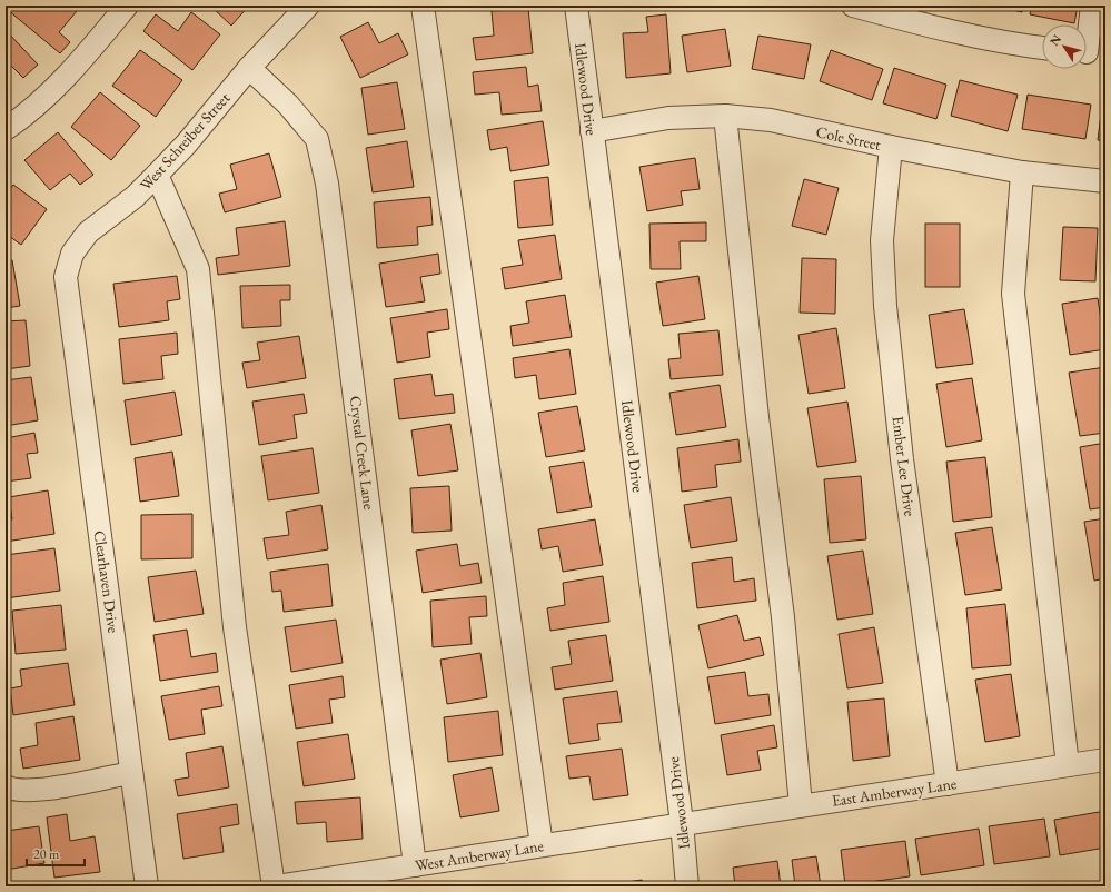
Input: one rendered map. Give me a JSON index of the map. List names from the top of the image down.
{
  "streets": {
    "street": [
      "Idlewood Drive",
      "Cole Street",
      "West Schreiber Street",
      "Crystal Creek Lane",
      "Ember Lee Drive",
      "Clearhaven Drive",
      "East Amberway Lane",
      "West Amberway Lane"
    ]
  },
  "crossings": [
    ["Idlewood Drive", "Cole Street"],
    ["Idlewood Drive", "East Amberway Lane"],
    ["Idlewood Drive", "West Amberway Lane"],
    ["Cole Street", "Ember Lee Drive"],
    ["West Schreiber Street", "Crystal Creek Lane"],
    ["West Schreiber Street", "Clearhaven Drive"],
    ["Crystal Creek Lane", "West Amberway Lane"],
    ["Ember Lee Drive", "East Amberway Lane"],
    ["East Amberway Lane", "West Amberway Lane"]
  ],
  "scale_bar": "20 m",
  "north": "top left"
}
